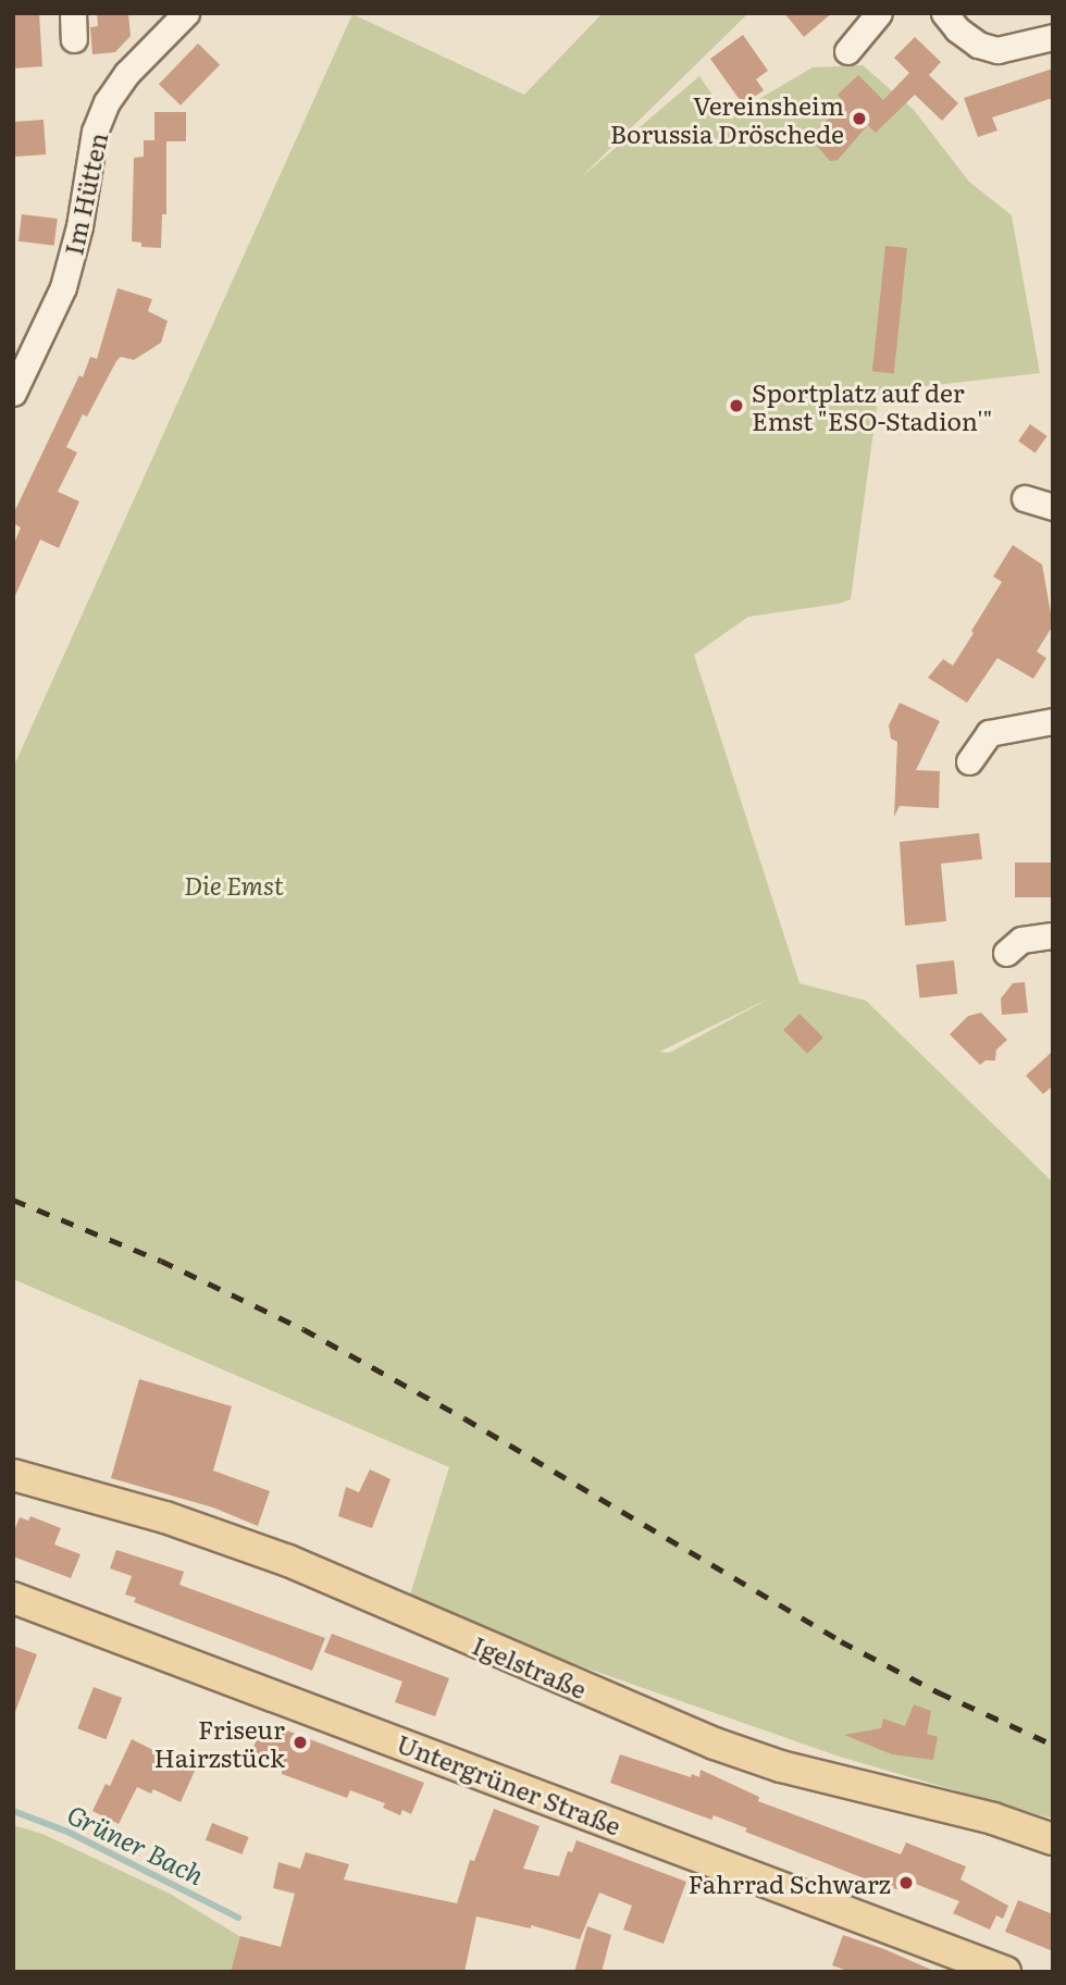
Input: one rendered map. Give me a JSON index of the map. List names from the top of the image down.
{
  "streets": {
    "main road": ["Igelstraße", "Untergrüner Straße"],
    "street": ["Im Hütten"]
  },
  "water": ["Grüner Bach"],
  "parks": ["Die Emst"],
  "places": [
    "Vereinsheim Borussia Dröschede",
    "Sportplatz auf der Emst \"ESO-Stadion'\"",
    "Friseur Hairzstück",
    "Fahrrad Schwarz"
  ]
}
